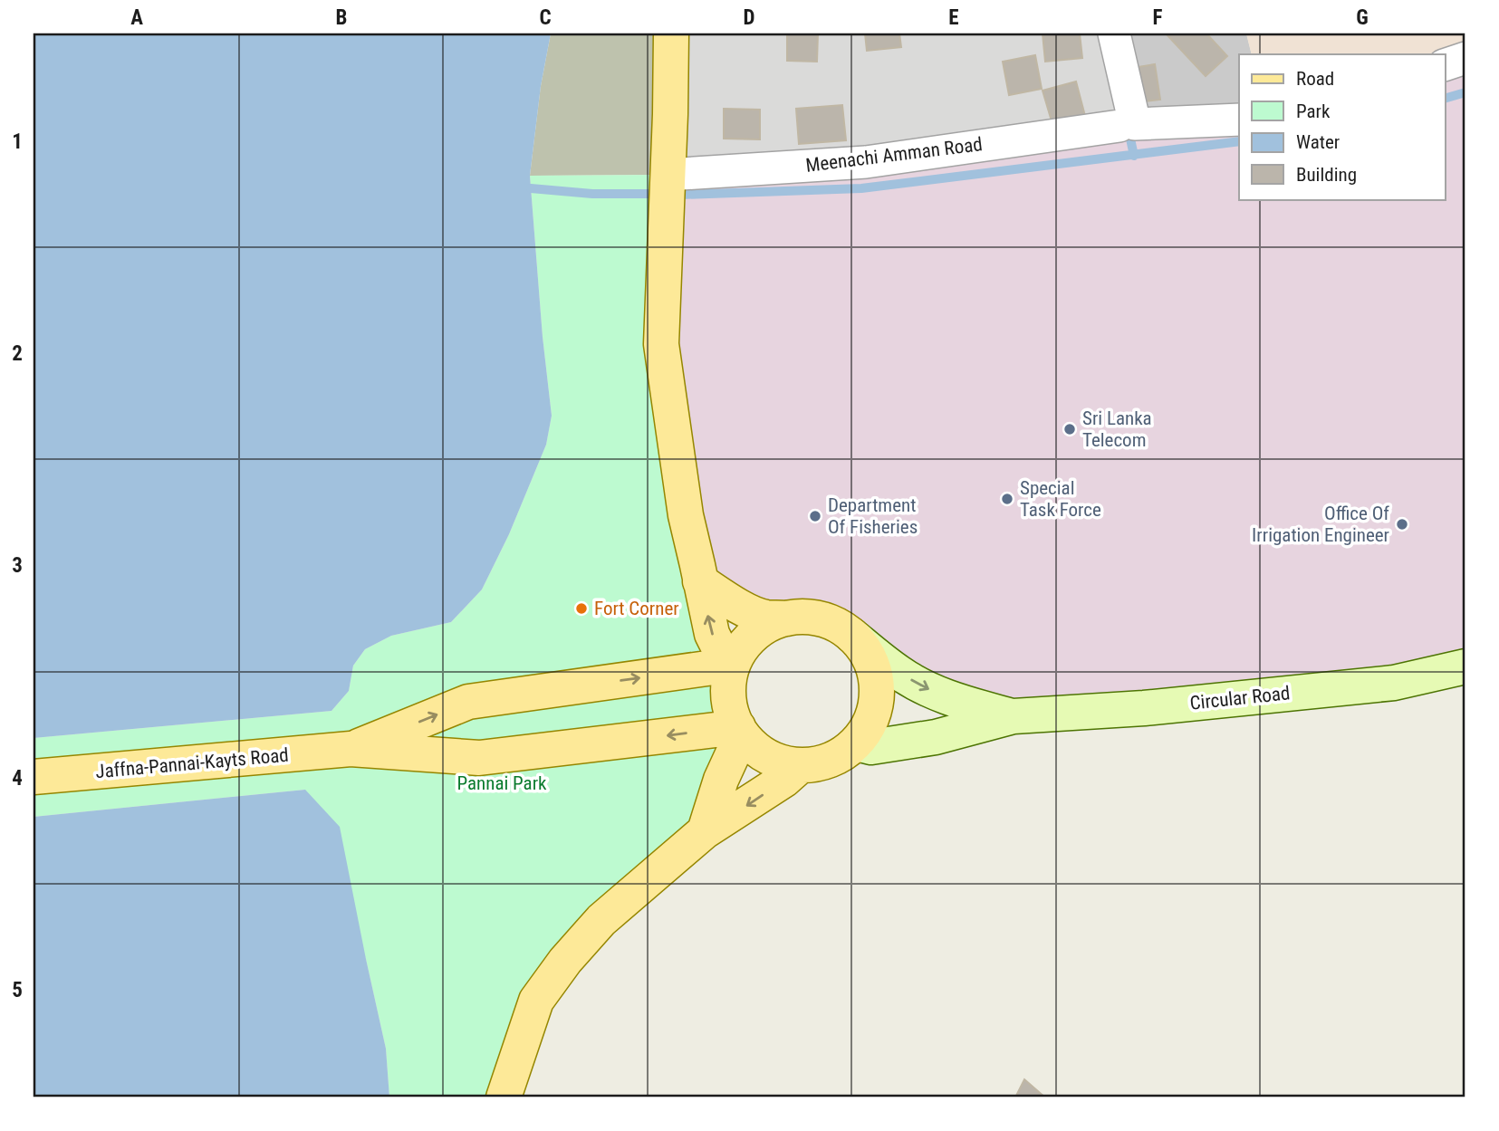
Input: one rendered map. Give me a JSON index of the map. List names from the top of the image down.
{
  "streets": {
    "main road": ["Circular Road", "Jaffna-Pannai-Kayts Road"],
    "street": ["Meenachi Amman Road"]
  },
  "parks": ["Pannai Park"],
  "places": [
    "Sri Lanka Telecom",
    "Special Task Force",
    "Department Of Fisheries",
    "Office Of Irrigation Engineer",
    "Fort Corner"
  ],
  "legend": [
    "Road",
    "Park",
    "Water",
    "Building"
  ],
  "grid": {
    "columns": [
      "A",
      "B",
      "C",
      "D",
      "E",
      "F",
      "G"
    ],
    "rows": [
      "1",
      "2",
      "3",
      "4",
      "5"
    ]
  }
}
